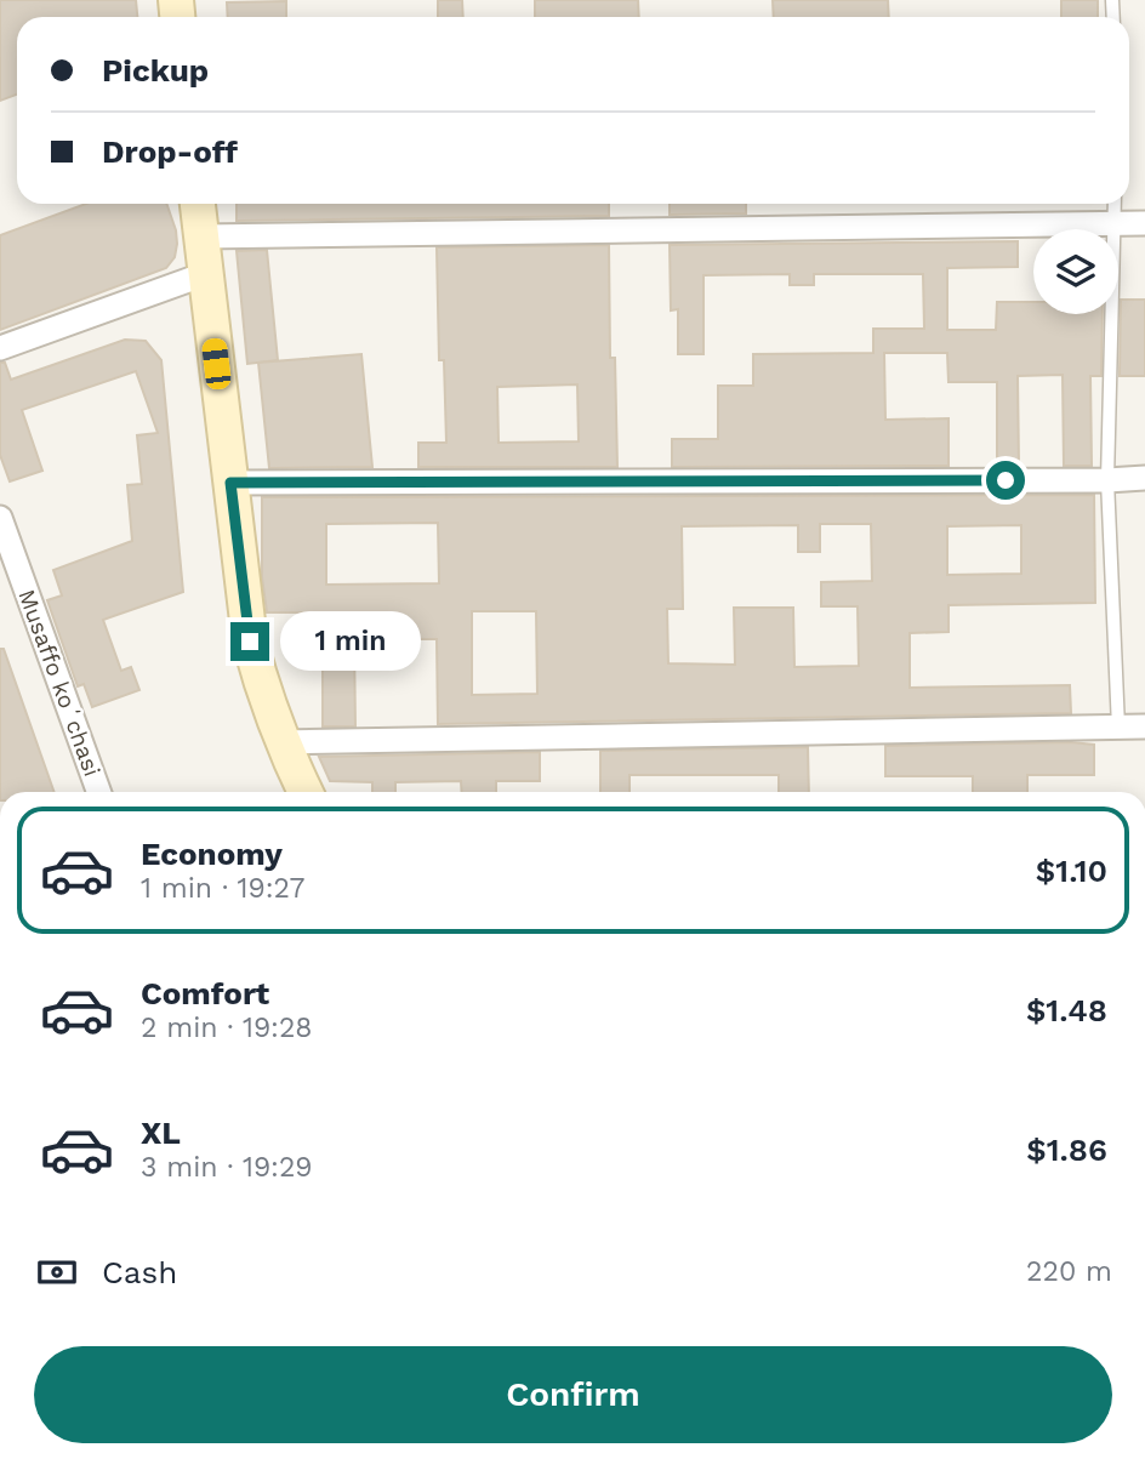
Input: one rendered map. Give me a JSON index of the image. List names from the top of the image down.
{
  "streets": {
    "street": ["Musaffo koʻchasi"]
  },
  "page": {
    "banner": ["Pickup", "Drop-off"],
    "bubble": "1 min",
    "list": [
      {
        "name": "Economy",
        "note": "1 min · 19:27",
        "value": "$1.10"
      },
      {
        "name": "Comfort",
        "note": "2 min · 19:28",
        "value": "$1.48"
      },
      {
        "name": "XL",
        "note": "3 min · 19:29",
        "value": "$1.86"
      }
    ],
    "pay": ["Cash", "220 m"],
    "buttons": "Confirm"
  }
}
